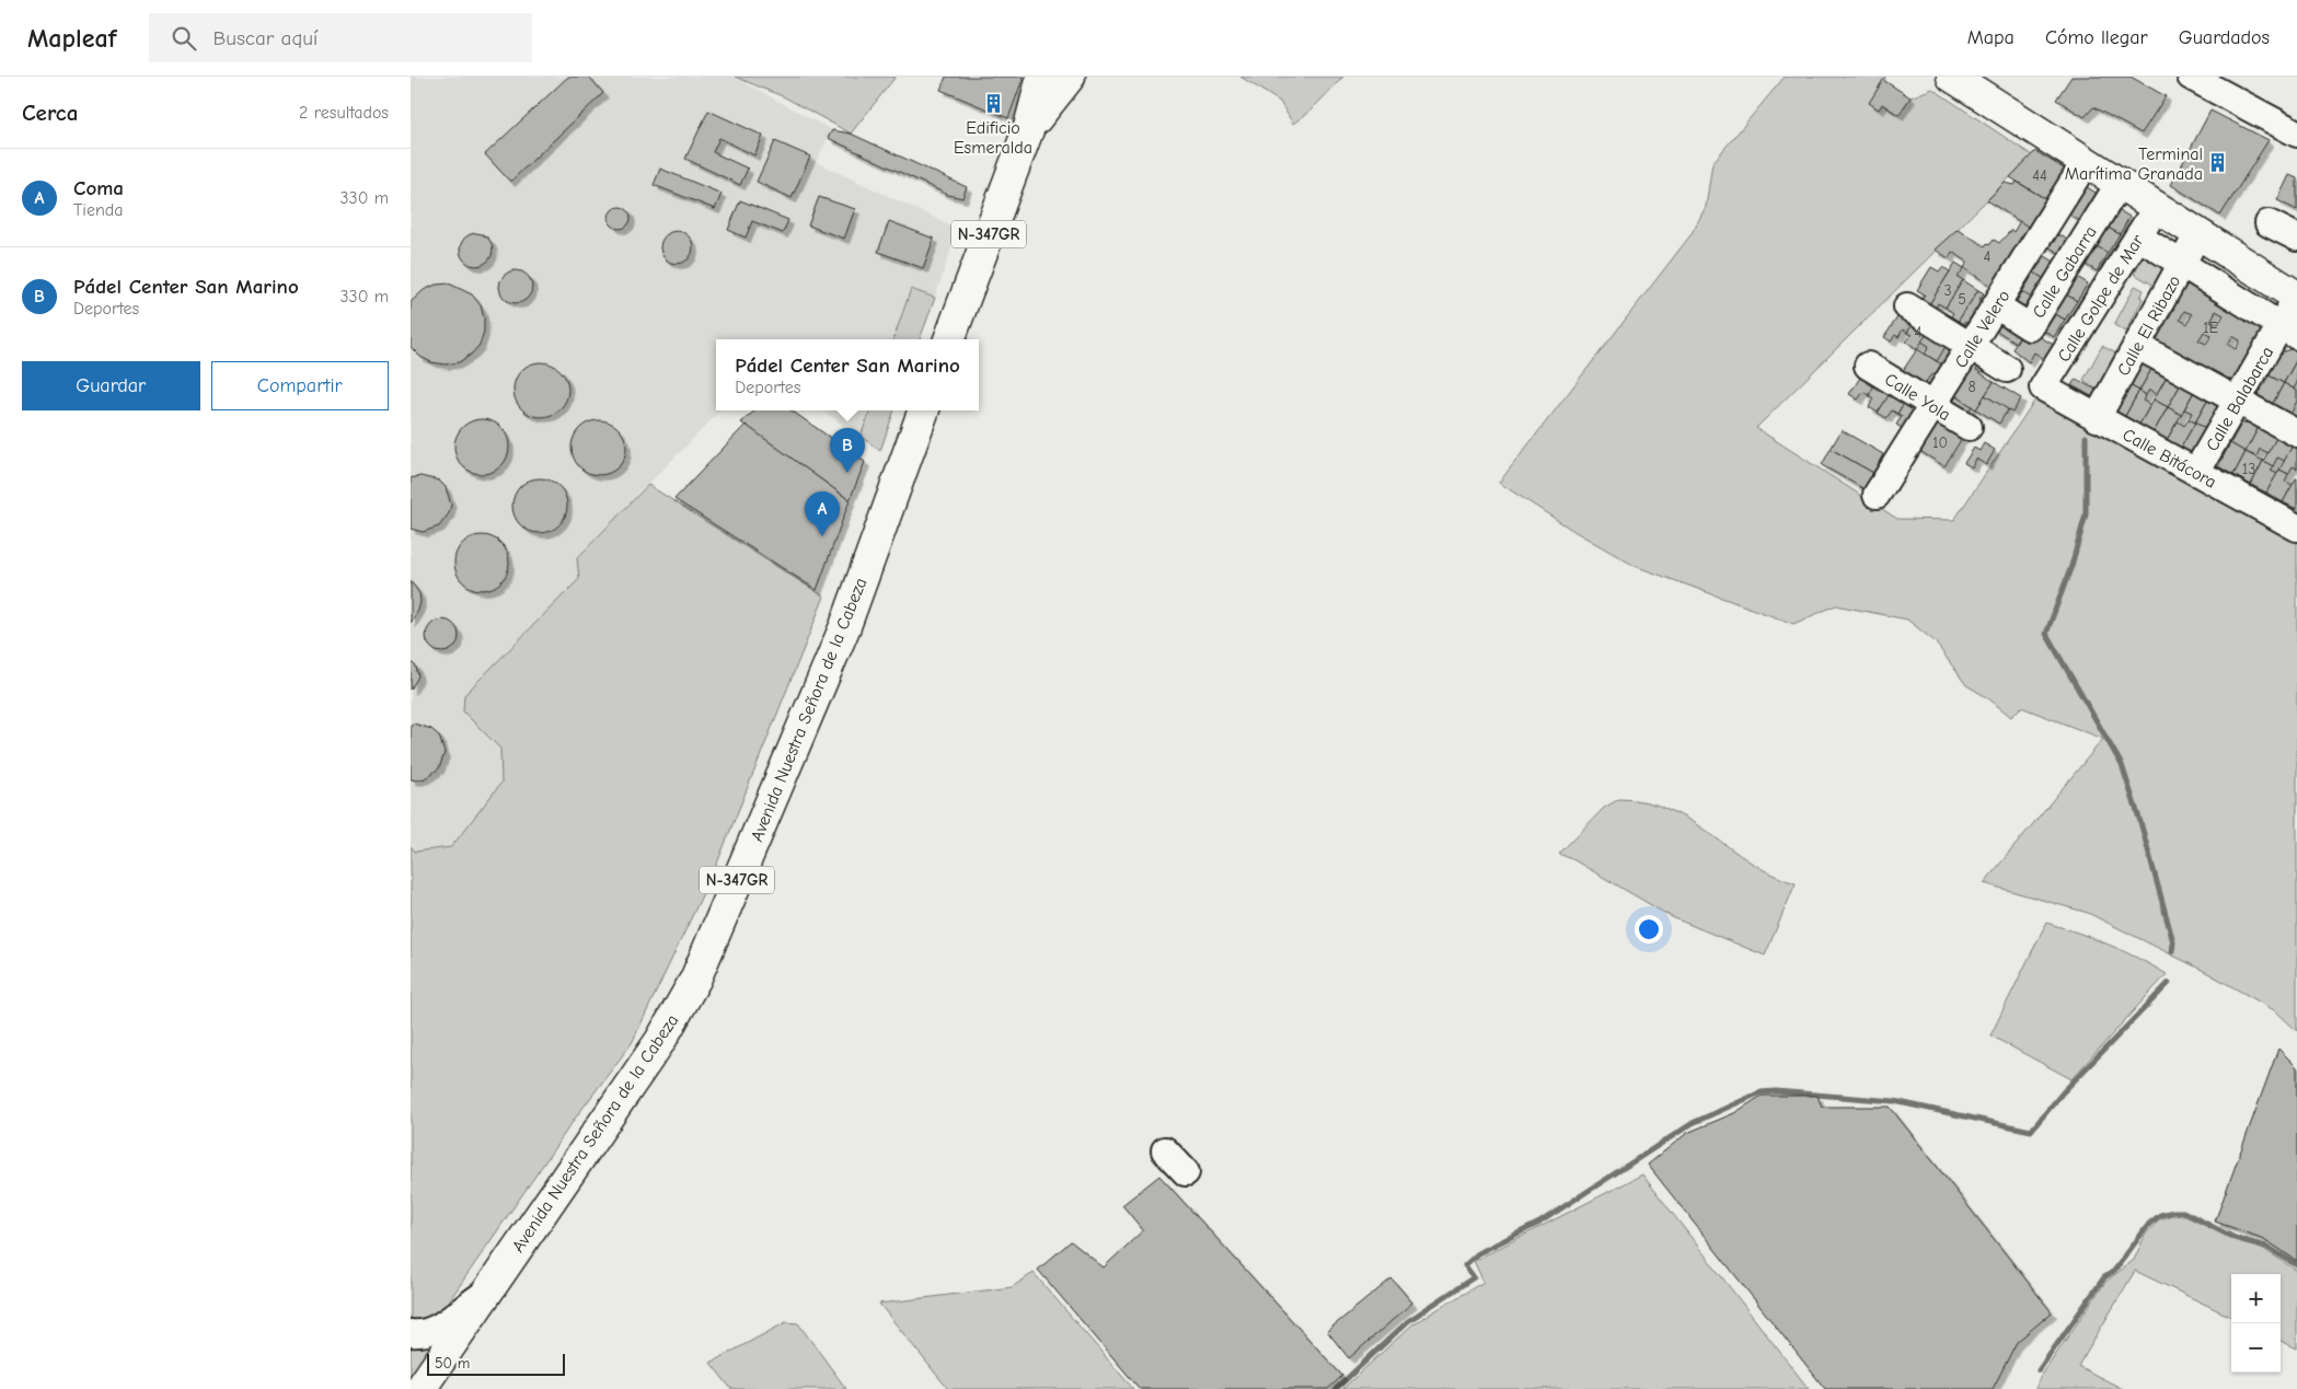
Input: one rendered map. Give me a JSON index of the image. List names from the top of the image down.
{
  "streets": {
    "highway": ["N-347GR", "Avenida Nuestra Señora de la Cabeza"],
    "street": [
      "Calle Gabarra",
      "Calle Golpe de Mar",
      "Calle El Ribazo",
      "Calle Velero",
      "Calle Yola",
      "Calle Balabarca",
      "Calle Bitácora"
    ]
  },
  "crossings": [
    ["Calle Gabarra", "Calle Velero"],
    ["Calle Golpe de Mar", "Calle Bitácora"],
    ["Calle El Ribazo", "Calle Bitácora"],
    ["Calle Velero", "Calle Yola"],
    ["Calle Balabarca", "Calle Bitácora"]
  ],
  "places": {
    "building": ["Edificio Esmeralda", "Terminal Marítima Granada"]
  },
  "house_numbers": [
    "44",
    "4",
    "3",
    "5",
    "1E",
    "4",
    "8",
    "10",
    "13"
  ],
  "scale_bar": "50 m",
  "page": {
    "header": "Mapleaf",
    "search": "Buscar aquí",
    "nav": ["Mapa", "Cómo llegar", "Guardados"],
    "heading": ["Cerca", "2 resultados"],
    "list": [
      {
        "mark": "A",
        "name": "Coma",
        "note": "Tienda",
        "value": "330 m"
      },
      {
        "mark": "B",
        "name": "Pádel Center San Marino",
        "note": "Deportes",
        "value": "330 m"
      }
    ],
    "popup": ["Pádel Center San Marino", "Deportes"],
    "buttons": ["Guardar", "Compartir"],
    "pins": ["B", "A"],
    "map_buttons": ["+", "−"],
    "scale": "50 m"
  }
}
